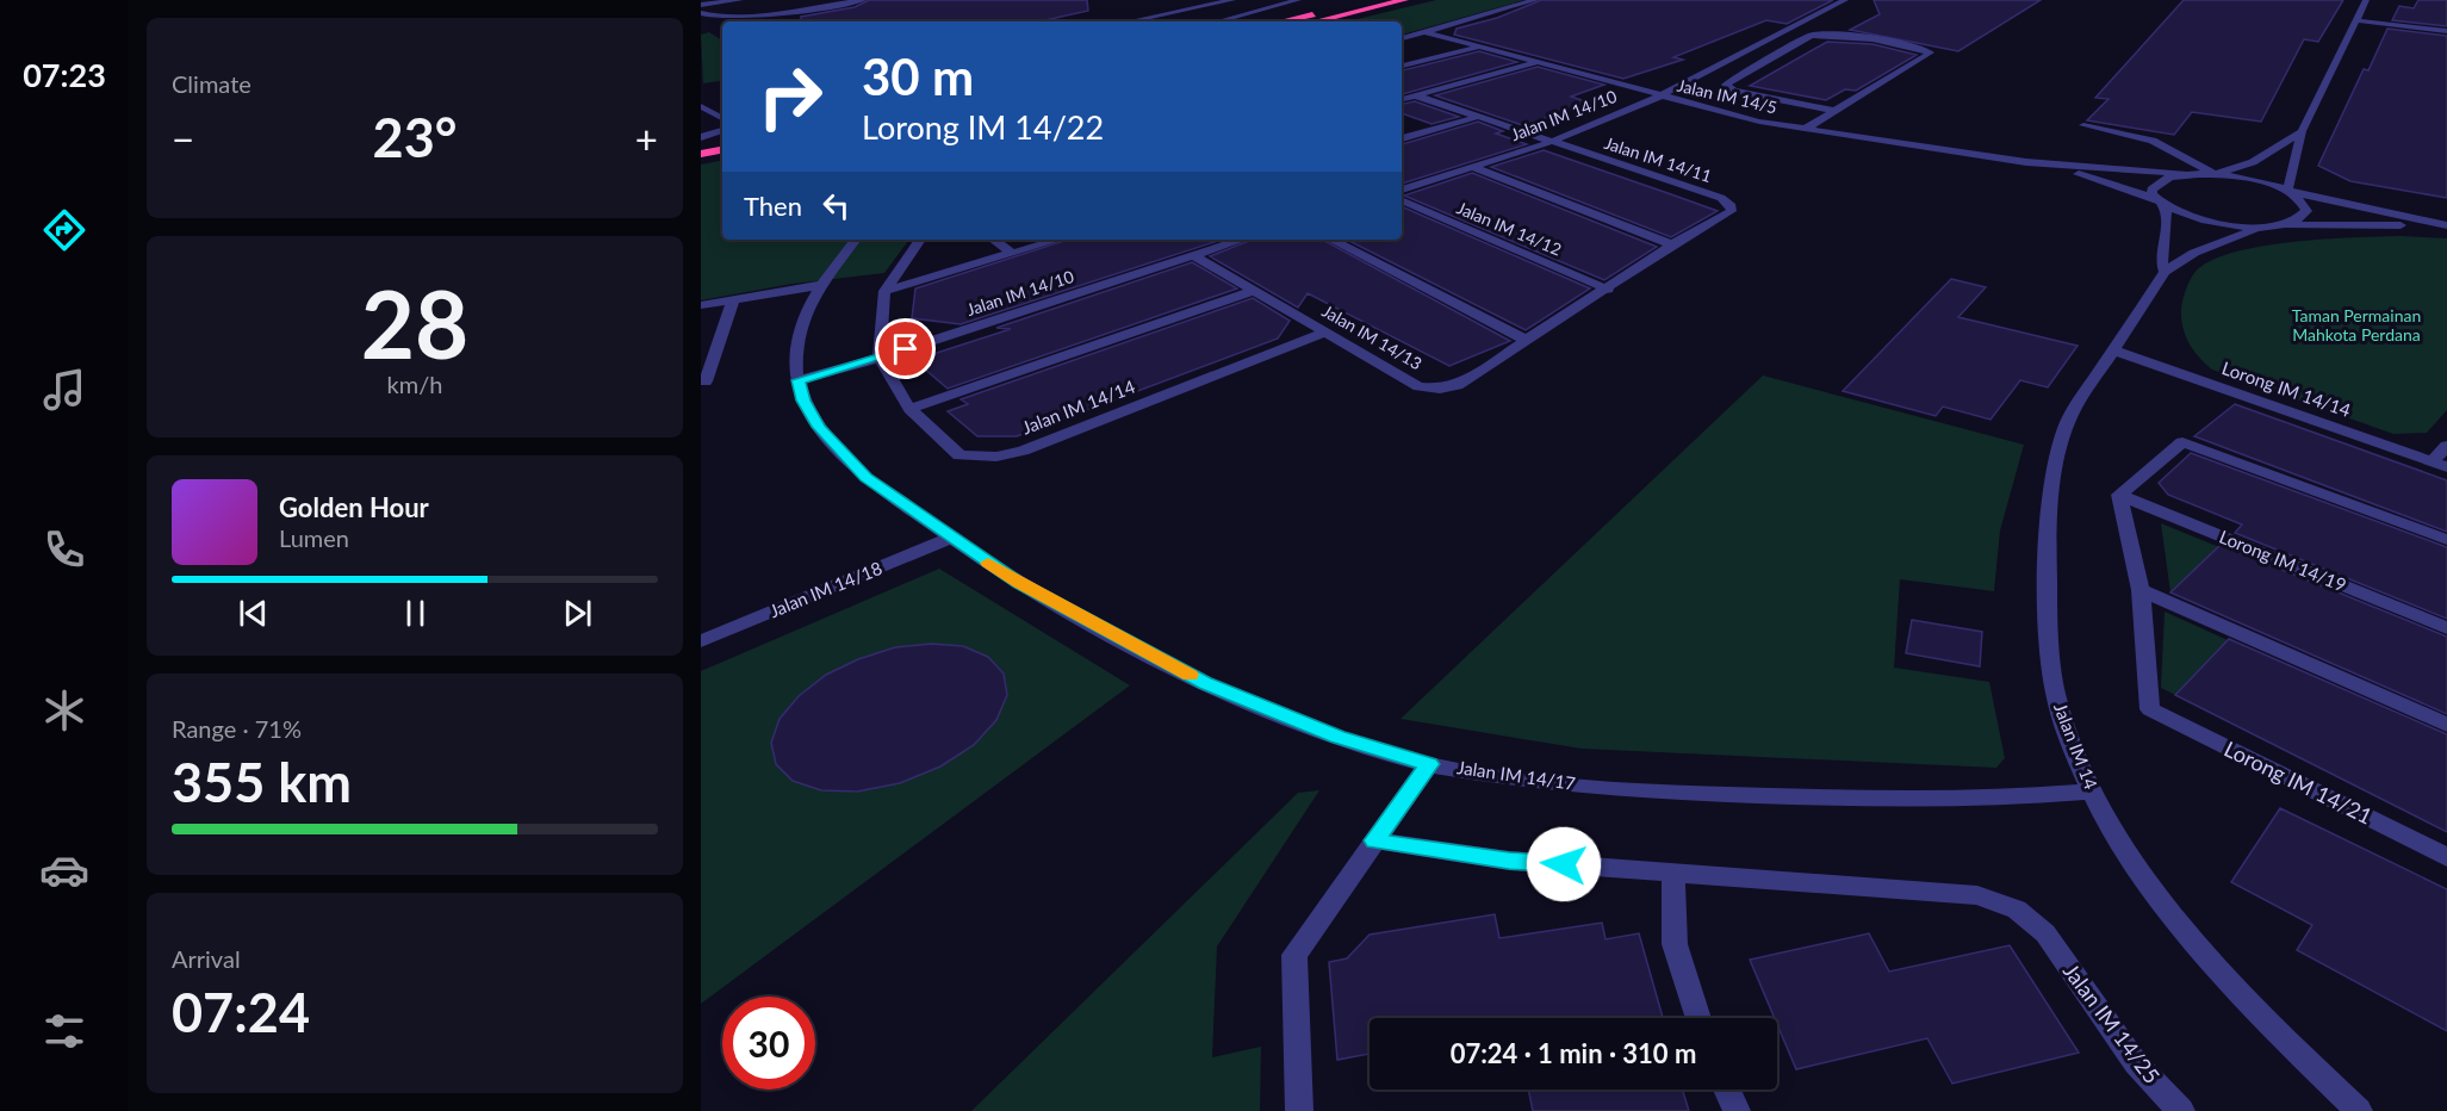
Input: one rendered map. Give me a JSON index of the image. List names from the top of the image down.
{
  "streets": {
    "street": [
      "Jalan IM 14/5",
      "Jalan IM 14/10",
      "Jalan IM 14/11",
      "Jalan IM 14/12",
      "Jalan IM 14/13",
      "Lorong IM 14/14",
      "Jalan IM 14/14",
      "Lorong IM 14/19",
      "Jalan IM 14/18",
      "Jalan IM 14",
      "Jalan IM 14/17",
      "Lorong IM 14/21",
      "Jalan IM 14/25"
    ]
  },
  "crossings": [
    ["Jalan IM 14/5", "Jalan IM 14/10"],
    ["Jalan IM 14/10", "Jalan IM 14/11"],
    ["Jalan IM 14/10", "Jalan IM 14/13"],
    ["Jalan IM 14/10", "Jalan IM 14/14"],
    ["Jalan IM 14/10", "Jalan IM 14/17"],
    ["Jalan IM 14/11", "Jalan IM 14/12"],
    ["Jalan IM 14/11", "Jalan IM 14/13"],
    ["Jalan IM 14/12", "Jalan IM 14/13"],
    ["Jalan IM 14/13", "Jalan IM 14/14"],
    ["Lorong IM 14/14", "Jalan IM 14"],
    ["Jalan IM 14/18", "Jalan IM 14/17"],
    ["Jalan IM 14", "Jalan IM 14/17"]
  ],
  "parks": ["Taman Permainan Mahkota Perdana"],
  "page": {
    "tabs": "07:23",
    "tile": [
      "Climate",
      ["28", "km/h"],
      ["Range · 71%", "355 km"],
      ["Arrival", "07:24"]
    ],
    "turn": ["30 m", "Lorong IM 14/22"],
    "heat": ["−", "23°", "+"],
    "then": "Then",
    "song": ["Golden Hour", "Lumen"],
    "limit": "30",
    "trip": "07:24 · 1 min · 310 m"
  }
}
